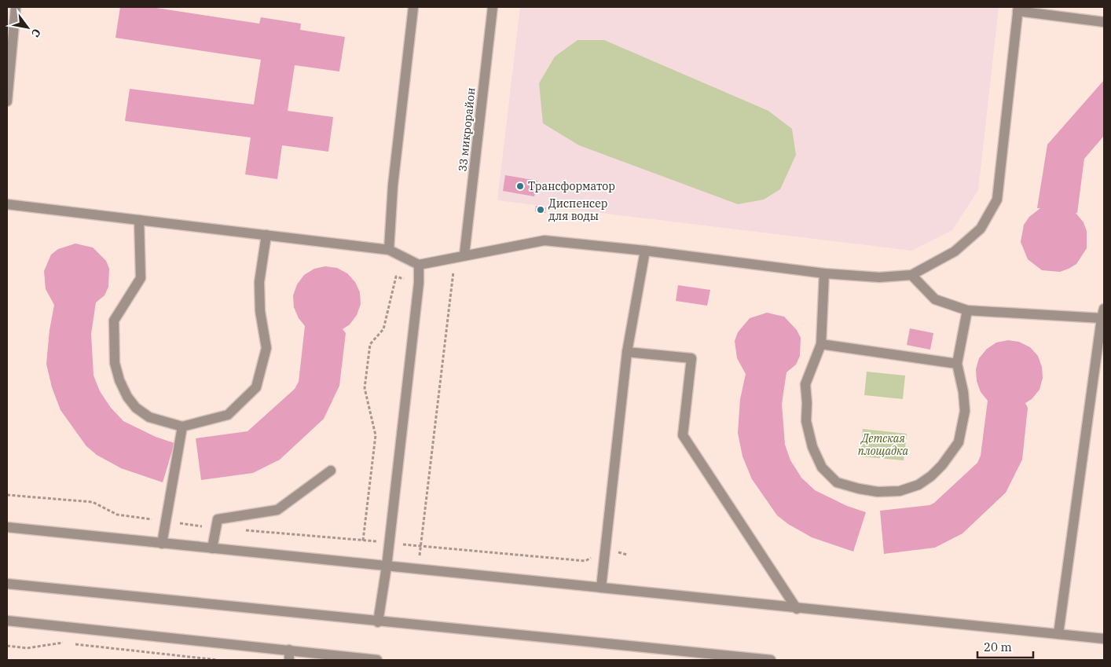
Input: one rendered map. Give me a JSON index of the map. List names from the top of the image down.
{
  "streets": {
    "street": ["33 микрорайон"]
  },
  "parks": ["Детская площадка"],
  "places": ["Трансформатор", "Диспенсер для воды"],
  "scale_bar": "20 m",
  "north": "bottom right"
}
